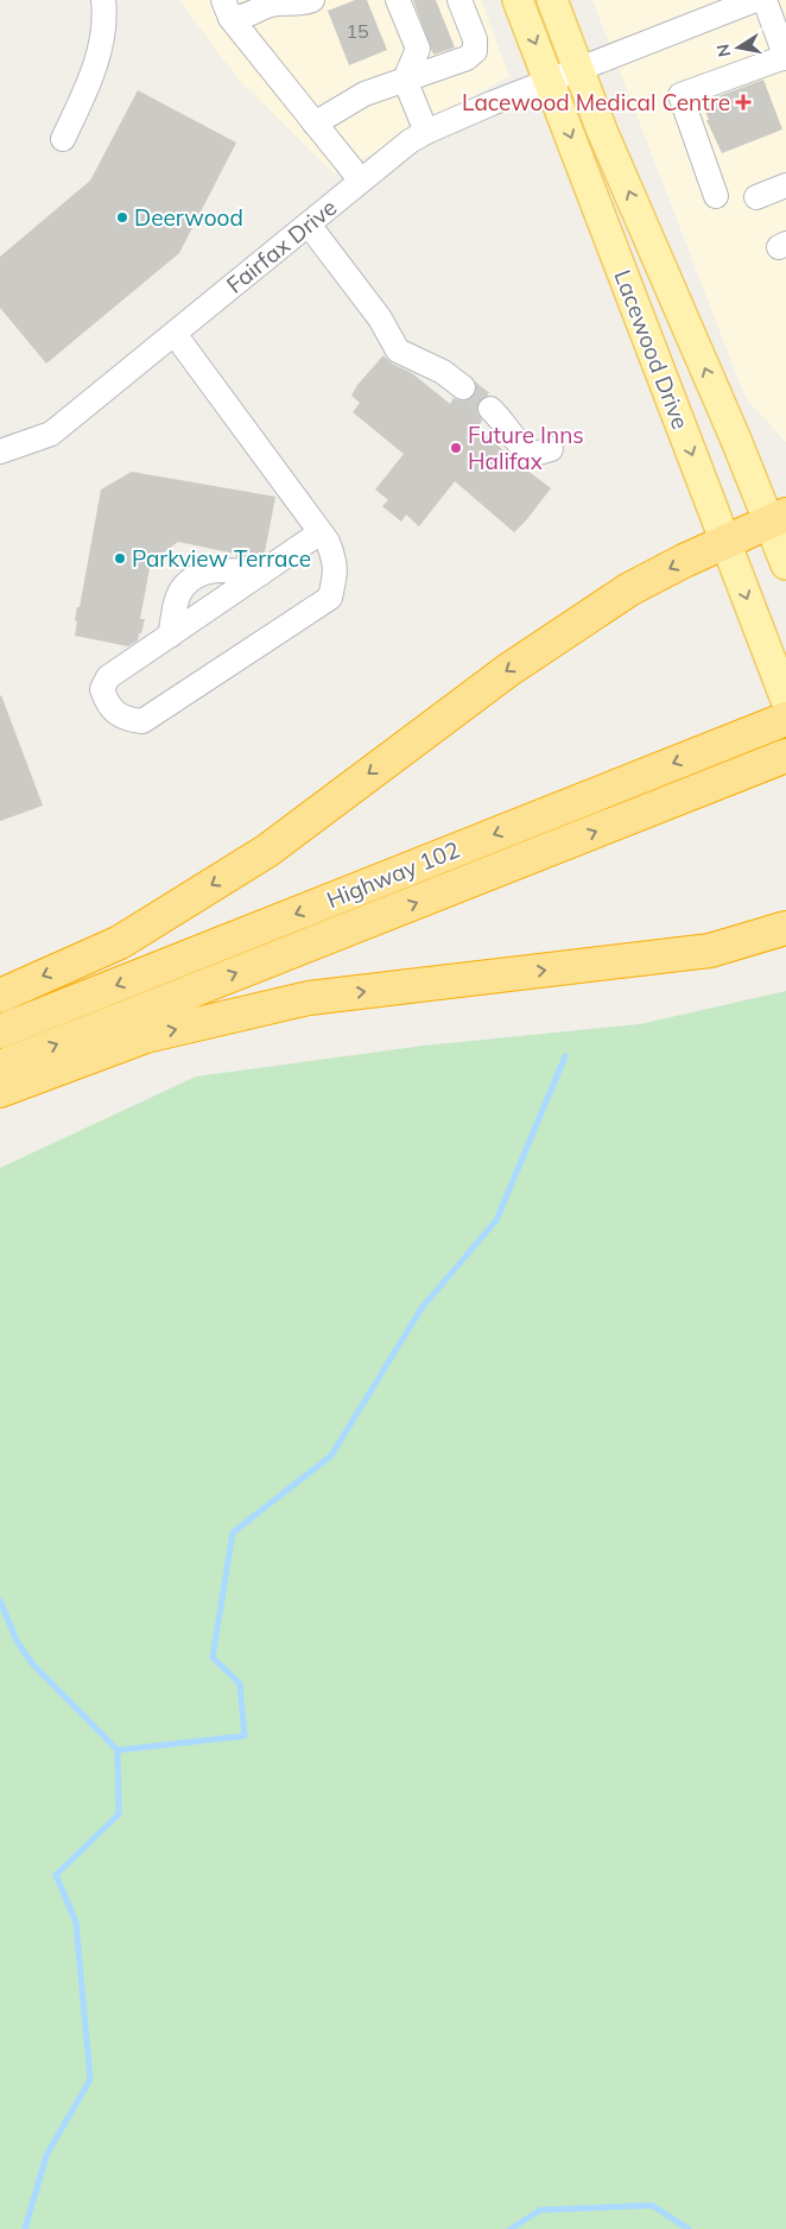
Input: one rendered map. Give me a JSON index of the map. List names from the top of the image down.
{
  "streets": {
    "highway": ["Highway 102"],
    "main road": ["Lacewood Drive"],
    "street": ["Fairfax Drive"]
  },
  "crossings": [
    ["Fairfax Drive", "Lacewood Drive"]
  ],
  "places": {
    "health": ["Lacewood Medical Centre"],
    "other": ["Deerwood", "Future Inns Halifax", "Parkview Terrace"]
  },
  "house_numbers": ["15"],
  "north": "left"
}
